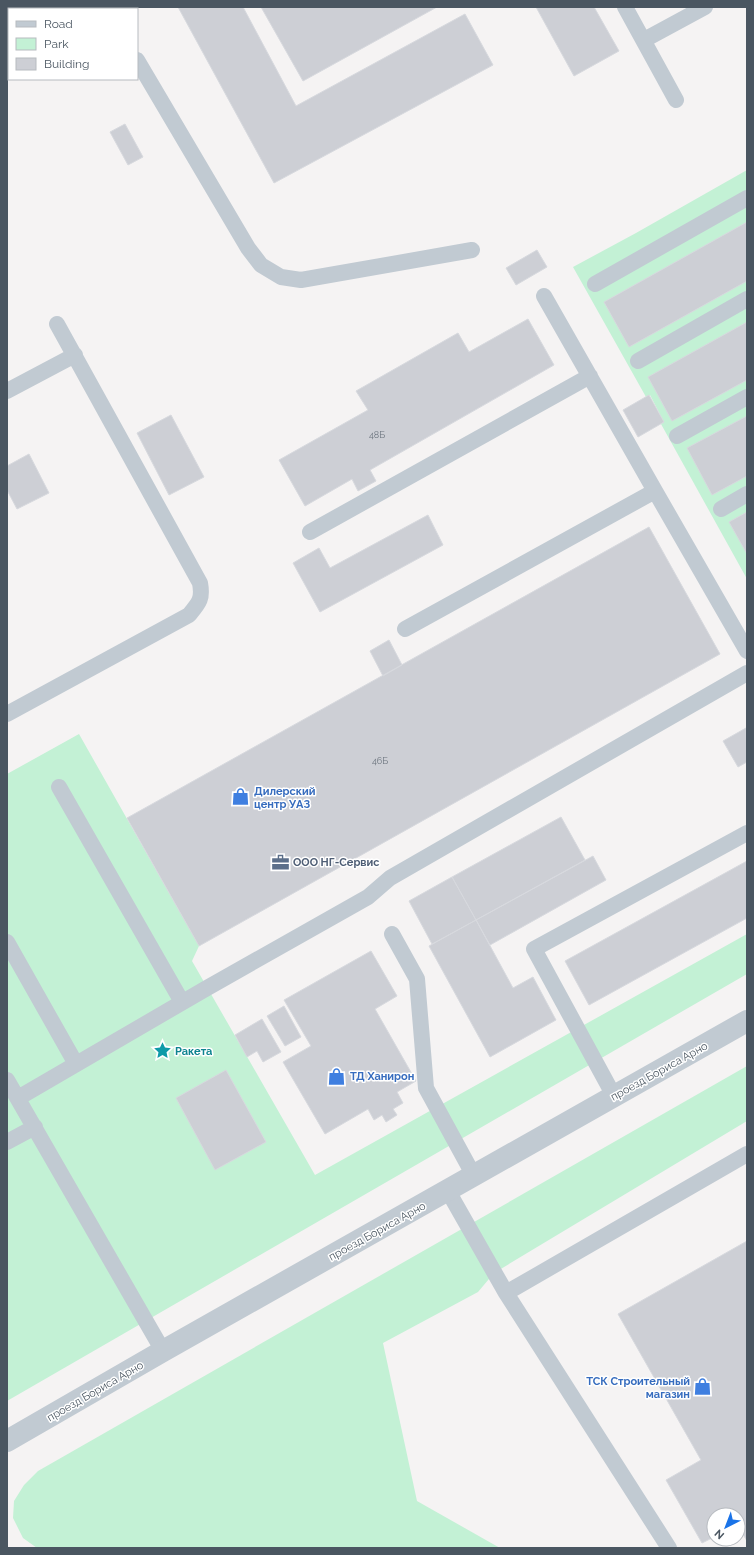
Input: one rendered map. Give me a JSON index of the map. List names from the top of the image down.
{
  "streets": {
    "street": ["проезд Бориса Арно"]
  },
  "places": {
    "shop": ["Дилерский центр УАЗ", "ТД Ханирон", "ТСК Строительный магазин"],
    "office": ["ООО НГ-Сервис"],
    "place": ["Ракета"]
  },
  "house_numbers": ["48Б", "46Б"],
  "legend": ["Road", "Park", "Building"],
  "north": "bottom left"
}
